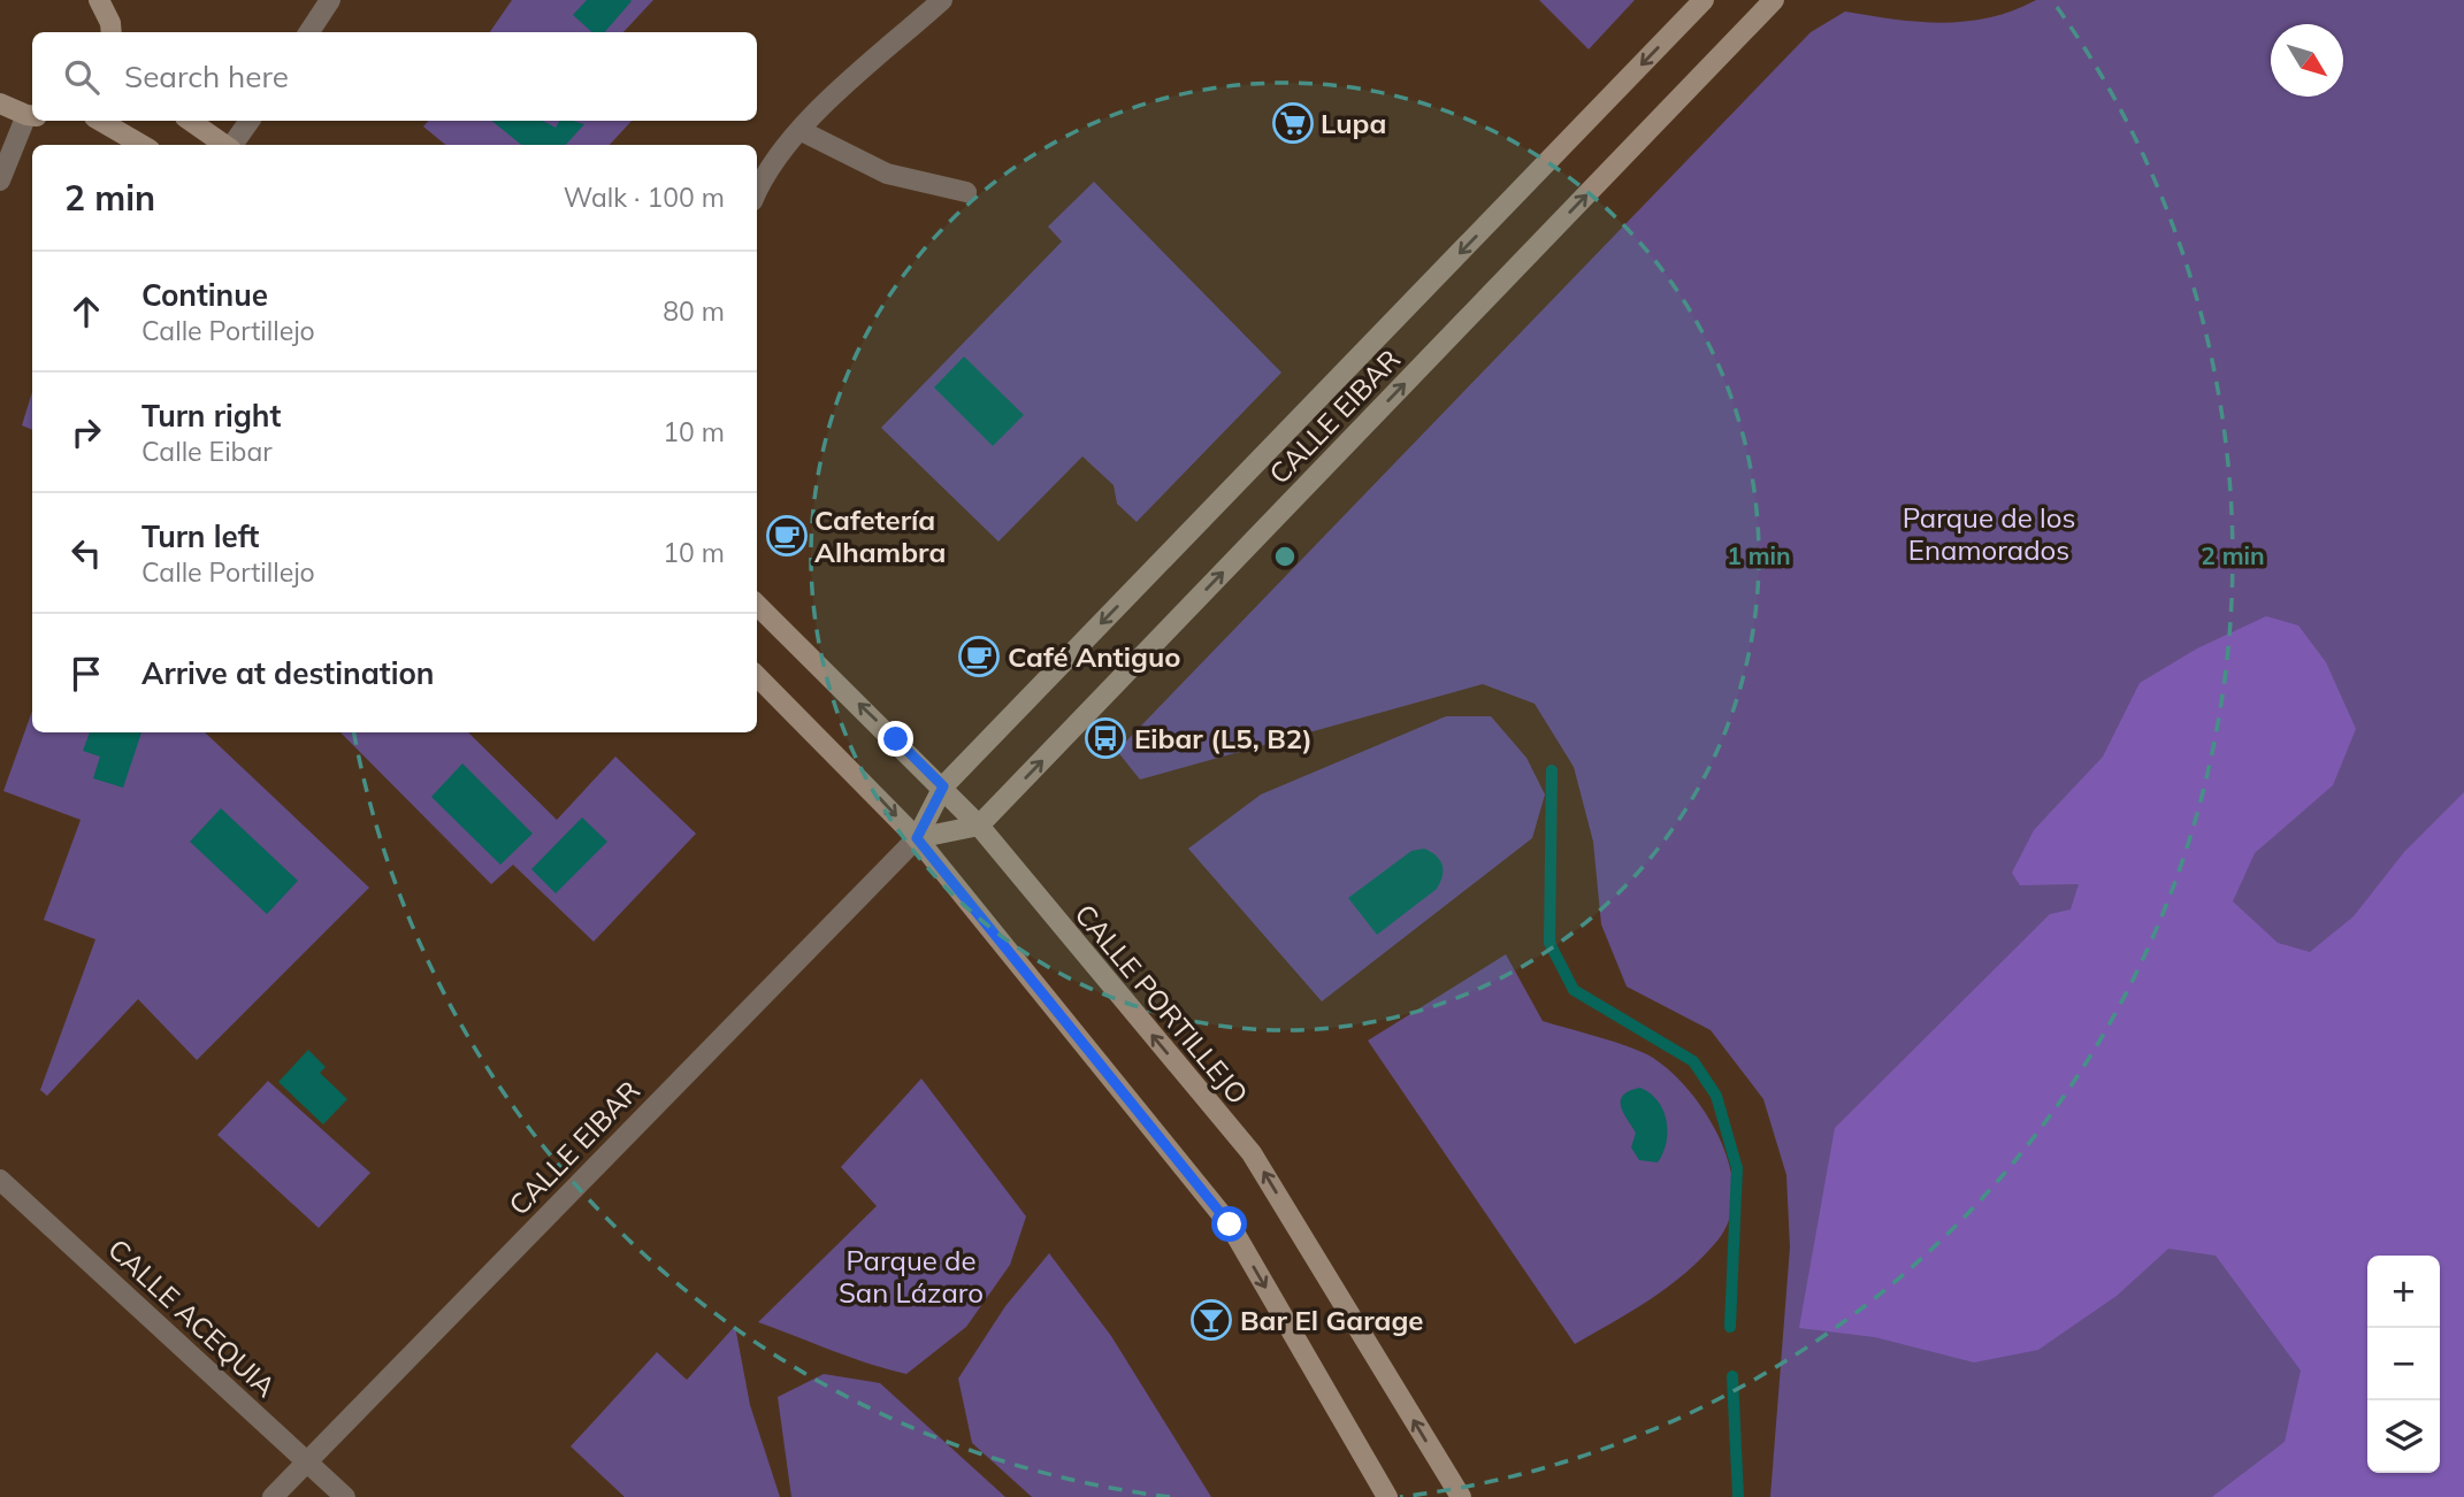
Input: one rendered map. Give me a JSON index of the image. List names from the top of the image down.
{
  "streets": {
    "main road": ["CALLE EIBAR", "CALLE PORTILLEJO"],
    "street": ["CALLE ACEQUIA"]
  },
  "crossings": [
    ["CALLE EIBAR", "CALLE PORTILLEJO"],
    ["CALLE EIBAR", "CALLE ACEQUIA"]
  ],
  "parks": ["Parque de los Enamorados", "Parque de San Lázaro"],
  "places": {
    "supermarket": ["Lupa"],
    "cafe": ["Cafetería Alhambra", "Café Antiguo"],
    "bus stop": ["Eibar (L5, B2)"],
    "bar": ["Bar El Garage"]
  },
  "north": "bottom right",
  "page": {
    "search": "Search here",
    "heading": ["2 min", "Walk · 100 m"],
    "list": [
      ["Continue", "Calle Portillejo", "80 m"],
      ["Turn right", "Calle Eibar", "10 m"],
      ["Turn left", "Calle Portillejo", "10 m"],
      "Arrive at destination"
    ],
    "map_buttons": ["+", "−"]
  },
  "rings": ["1 min", "2 min"]
}
